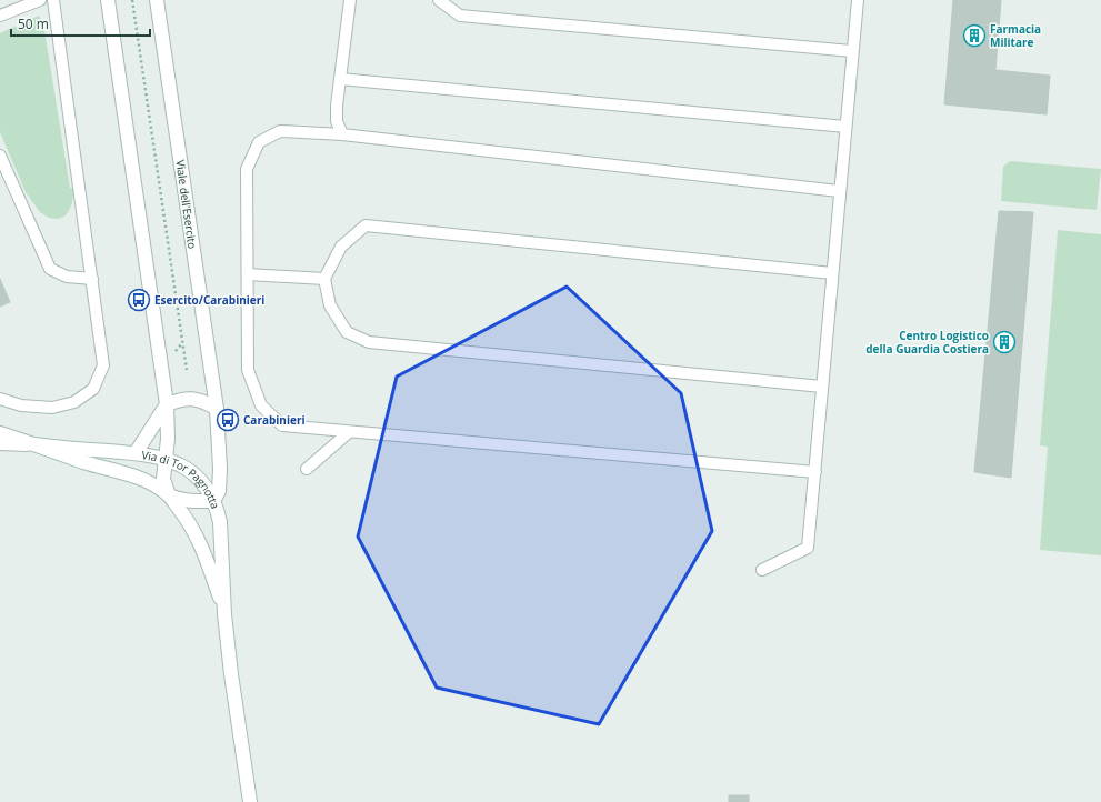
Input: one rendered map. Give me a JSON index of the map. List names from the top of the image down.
{
  "streets": {
    "street": ["Viale dell'Esercito", "Via di Tor Pagnotta"]
  },
  "crossings": [
    ["Viale dell'Esercito", "Via di Tor Pagnotta"]
  ],
  "places": {
    "building": ["Farmacia Militare", "Centro Logistico della Guardia Costiera"],
    "bus stop": ["Esercito/Carabinieri", "Carabinieri"]
  },
  "scale_bar": "50 m"
}
